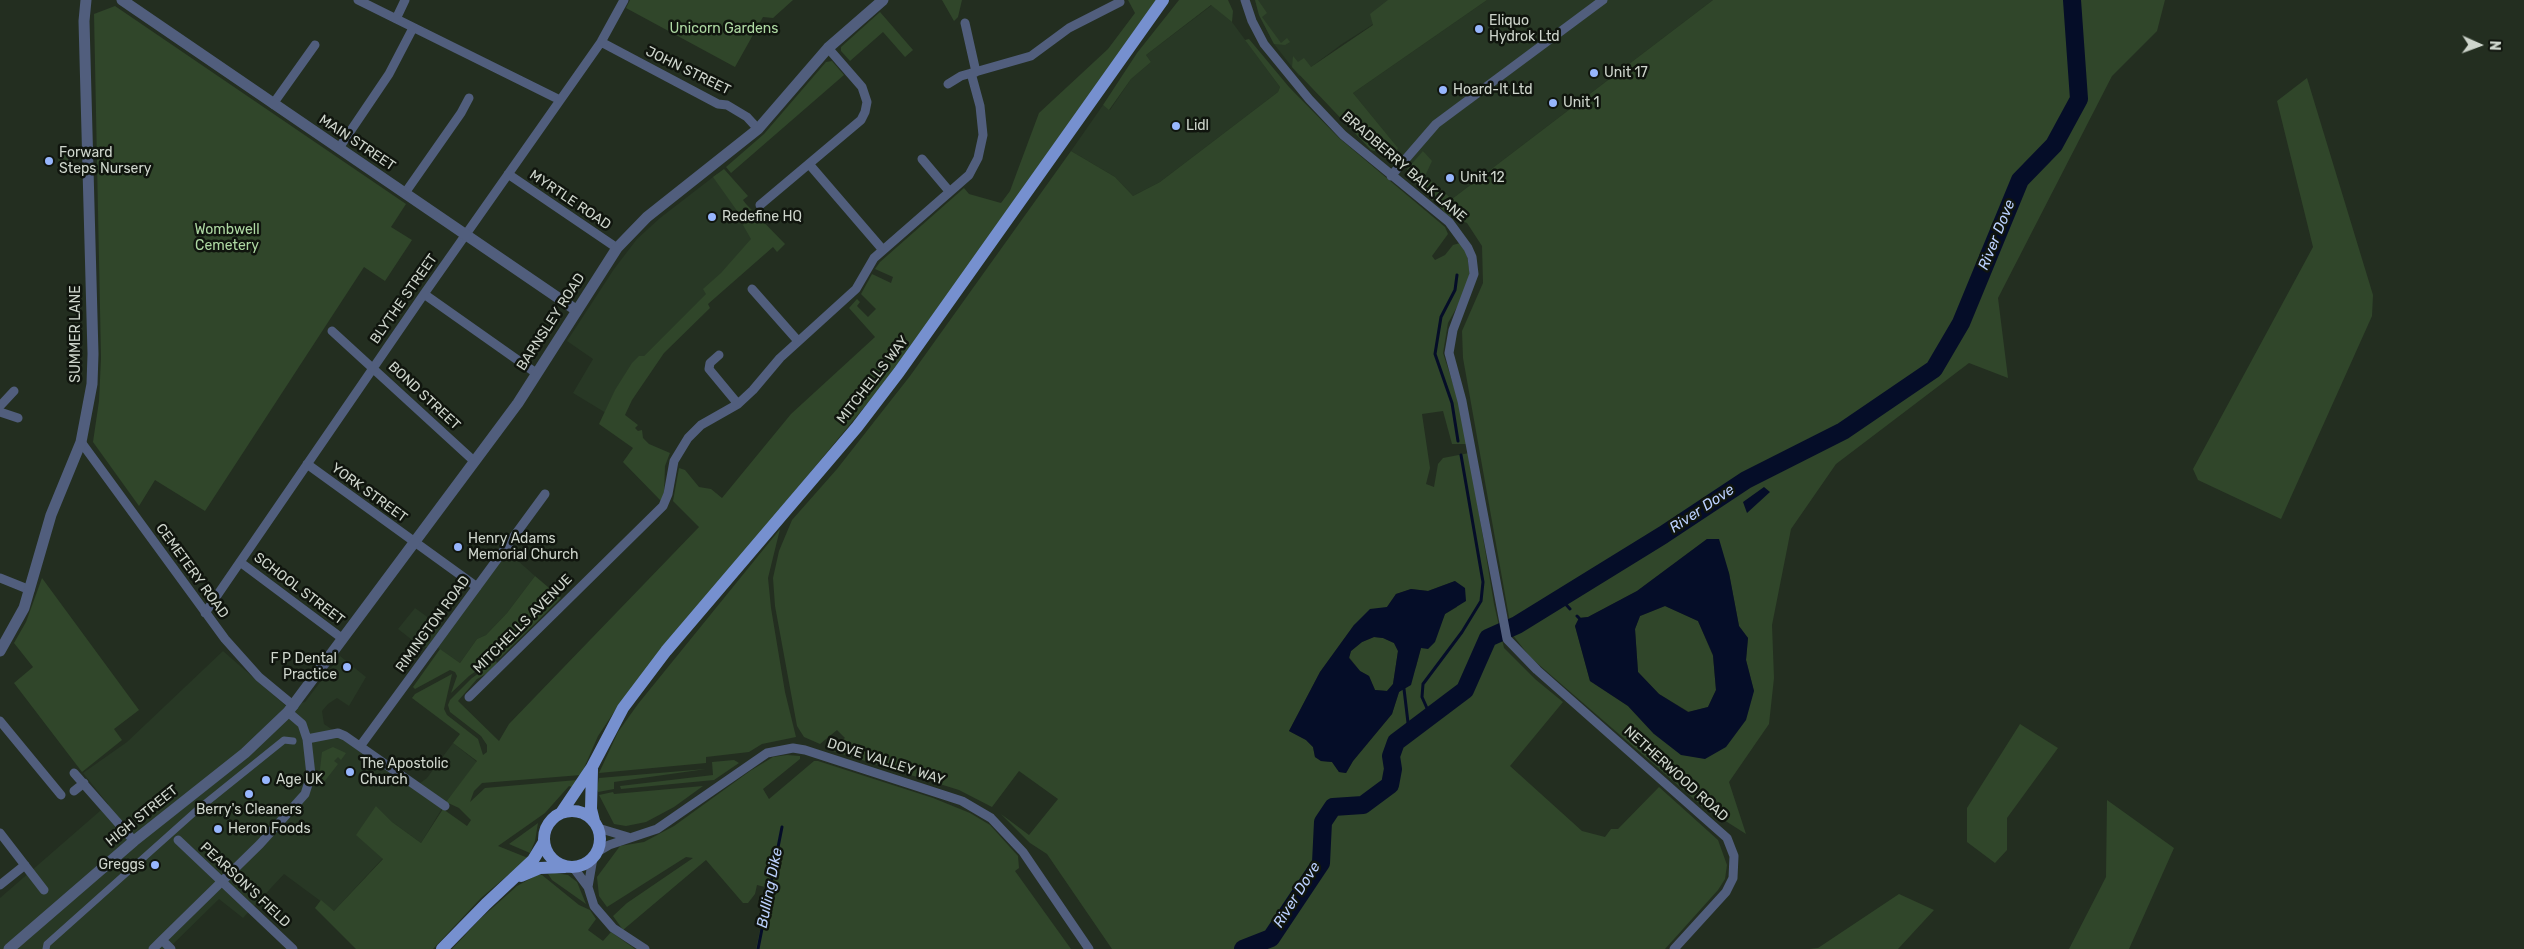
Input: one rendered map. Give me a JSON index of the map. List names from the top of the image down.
{
  "streets": {
    "main road": ["MITCHELLS WAY"],
    "street": [
      "JOHN STREET",
      "MAIN STREET",
      "BRADBERRY BALK LANE",
      "MYRTLE ROAD",
      "BLYTHE STREET",
      "BARNSLEY ROAD",
      "SUMMER LANE",
      "BOND STREET",
      "YORK STREET",
      "CEMETERY ROAD",
      "SCHOOL STREET",
      "RIMINGTON ROAD",
      "MITCHELLS AVENUE",
      "DOVE VALLEY WAY",
      "NETHERWOOD ROAD",
      "HIGH STREET",
      "PEARSON'S FIELD"
    ]
  },
  "crossings": [
    ["JOHN STREET", "BLYTHE STREET"],
    ["JOHN STREET", "BARNSLEY ROAD"],
    ["MAIN STREET", "BLYTHE STREET"],
    ["MAIN STREET", "BARNSLEY ROAD"],
    ["BRADBERRY BALK LANE", "NETHERWOOD ROAD"],
    ["MYRTLE ROAD", "BLYTHE STREET"],
    ["MYRTLE ROAD", "BARNSLEY ROAD"],
    ["BLYTHE STREET", "BOND STREET"],
    ["BLYTHE STREET", "YORK STREET"],
    ["BLYTHE STREET", "CEMETERY ROAD"],
    ["BLYTHE STREET", "SCHOOL STREET"],
    ["BARNSLEY ROAD", "BOND STREET"],
    ["BARNSLEY ROAD", "YORK STREET"],
    ["BARNSLEY ROAD", "CEMETERY ROAD"],
    ["BARNSLEY ROAD", "SCHOOL STREET"],
    ["BARNSLEY ROAD", "HIGH STREET"],
    ["SUMMER LANE", "CEMETERY ROAD"],
    ["MITCHELLS WAY", "DOVE VALLEY WAY"],
    ["YORK STREET", "RIMINGTON ROAD"],
    ["CEMETERY ROAD", "HIGH STREET"]
  ],
  "water": ["River Dove", "Bulling Dike"],
  "parks": ["Unicorn Gardens", "Wombwell Cemetery"],
  "places": [
    "Eliquo Hydrok Ltd",
    "Unit 17",
    "Hoard-It Ltd",
    "Unit 1",
    "Lidl",
    "Forward Steps Nursery",
    "Unit 12",
    "Redefine HQ",
    "Henry Adams Memorial Church",
    "F P Dental Practice",
    "The Apostolic Church",
    "Age UK",
    "Berry's Cleaners",
    "Heron Foods",
    "Greggs"
  ],
  "north": "right"
}
